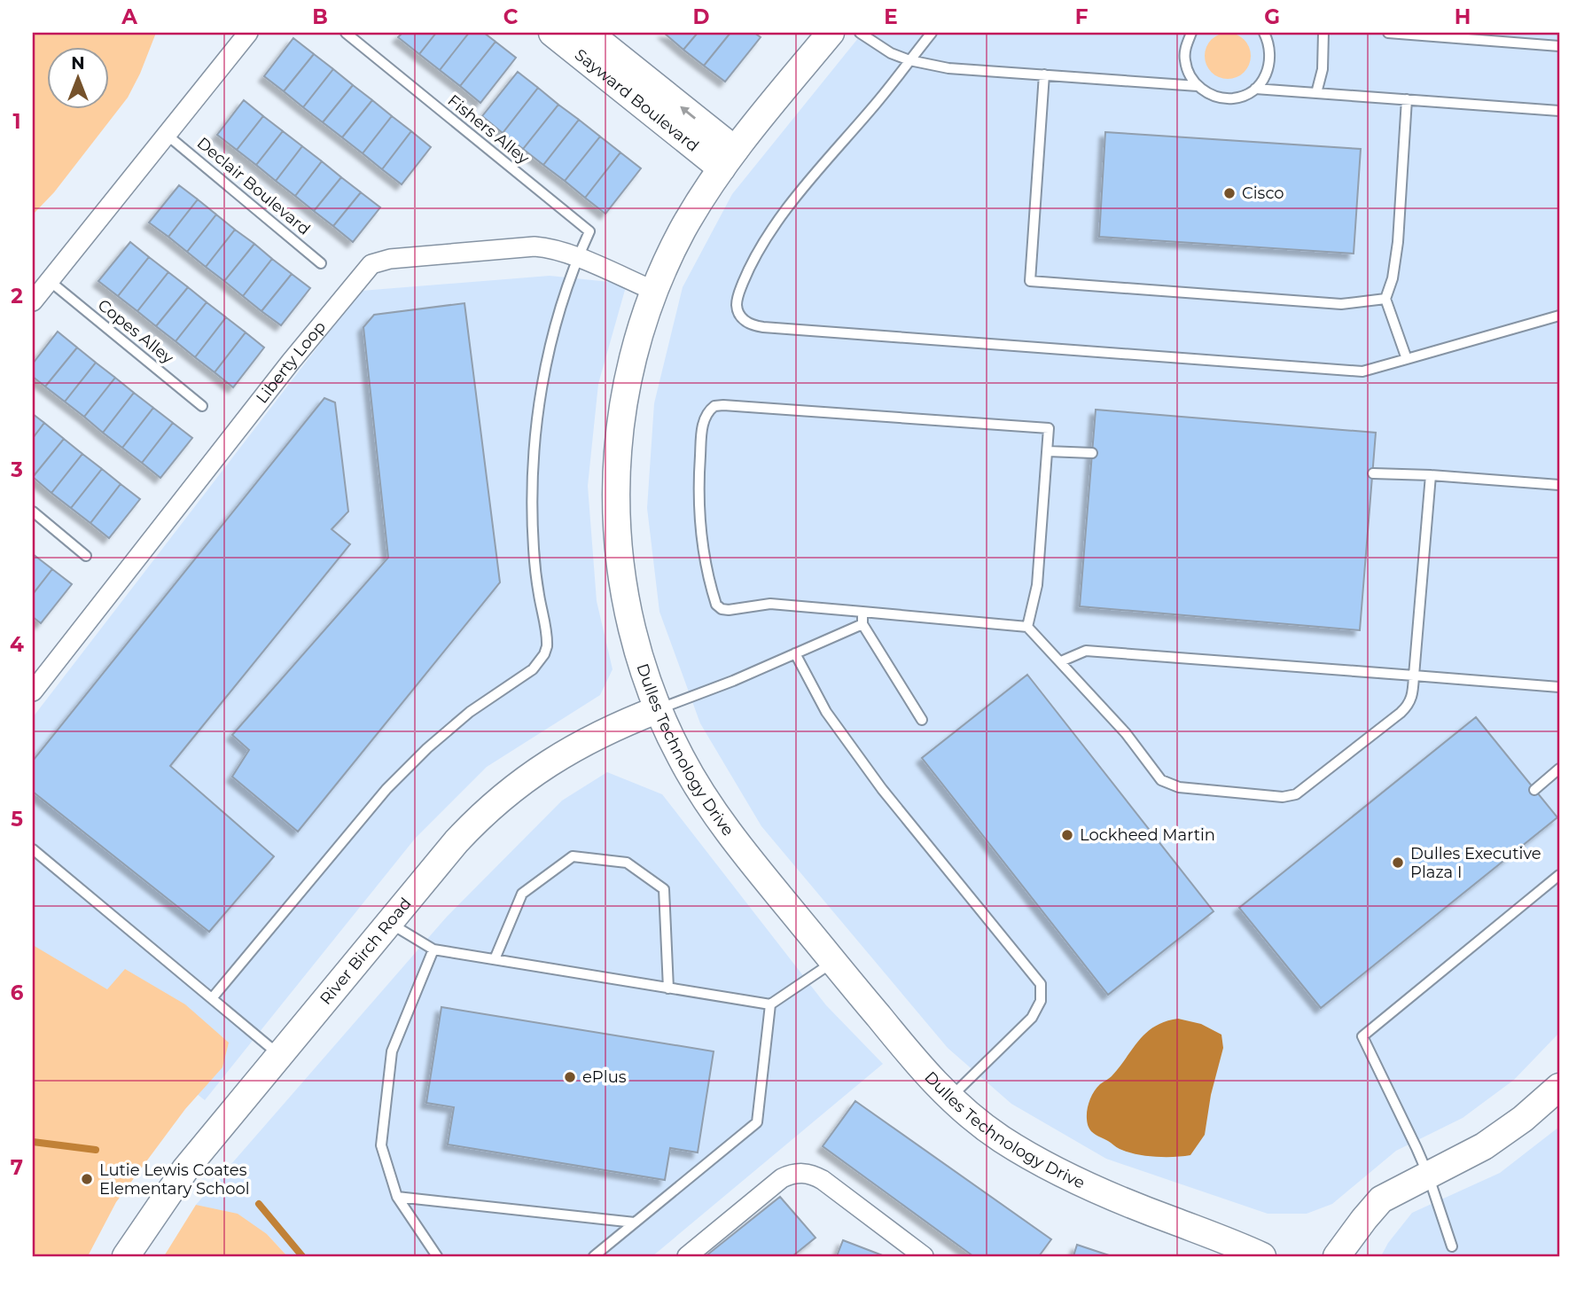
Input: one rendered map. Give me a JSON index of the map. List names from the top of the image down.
{
  "streets": {
    "street": [
      "Sayward Boulevard",
      "Liberty Loop",
      "Dulles Technology Drive",
      "River Birch Road"
    ],
    "lane": ["Fishers Alley", "Declair Boulevard", "Copes Alley"]
  },
  "crossings": [
    ["Sayward Boulevard", "Dulles Technology Drive"],
    ["Fishers Alley", "Liberty Loop"],
    ["Liberty Loop", "Dulles Technology Drive"],
    ["Dulles Technology Drive", "River Birch Road"]
  ],
  "places": [
    "Cisco",
    "Lockheed Martin",
    "Dulles Executive Plaza I",
    "ePlus",
    "Lutie Lewis Coates Elementary School"
  ],
  "north": "top",
  "grid": {
    "columns": [
      "A",
      "B",
      "C",
      "D",
      "E",
      "F",
      "G",
      "H"
    ],
    "rows": [
      "1",
      "2",
      "3",
      "4",
      "5",
      "6",
      "7"
    ]
  }
}
